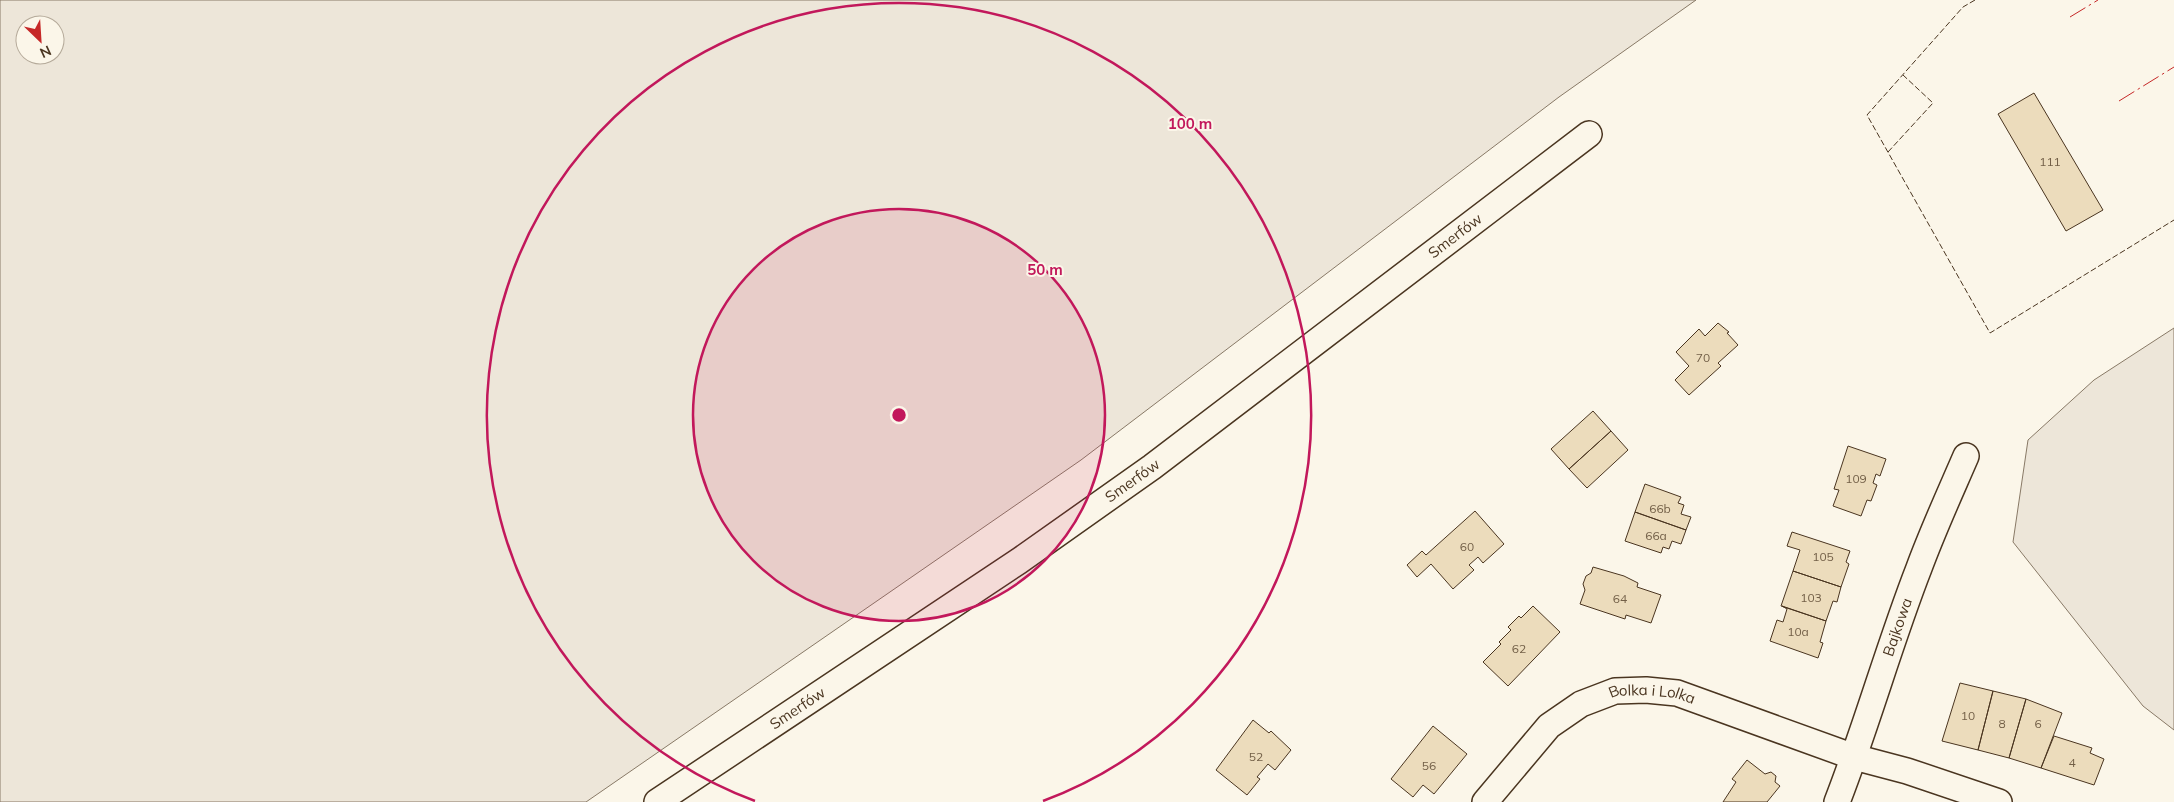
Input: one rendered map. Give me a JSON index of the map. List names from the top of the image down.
{
  "streets": {
    "street": ["Smerfów", "Bajkowa", "Bolka i Lolka"]
  },
  "crossings": [
    ["Bajkowa", "Bolka i Lolka"]
  ],
  "house_numbers": [
    "111",
    "70",
    "109",
    "66b",
    "66a",
    "60",
    "105",
    "103",
    "64",
    "10a",
    "62",
    "10",
    "8",
    "6",
    "52",
    "4",
    "56"
  ],
  "north": "bottom right",
  "rings": ["100 m", "50 m"]
}
